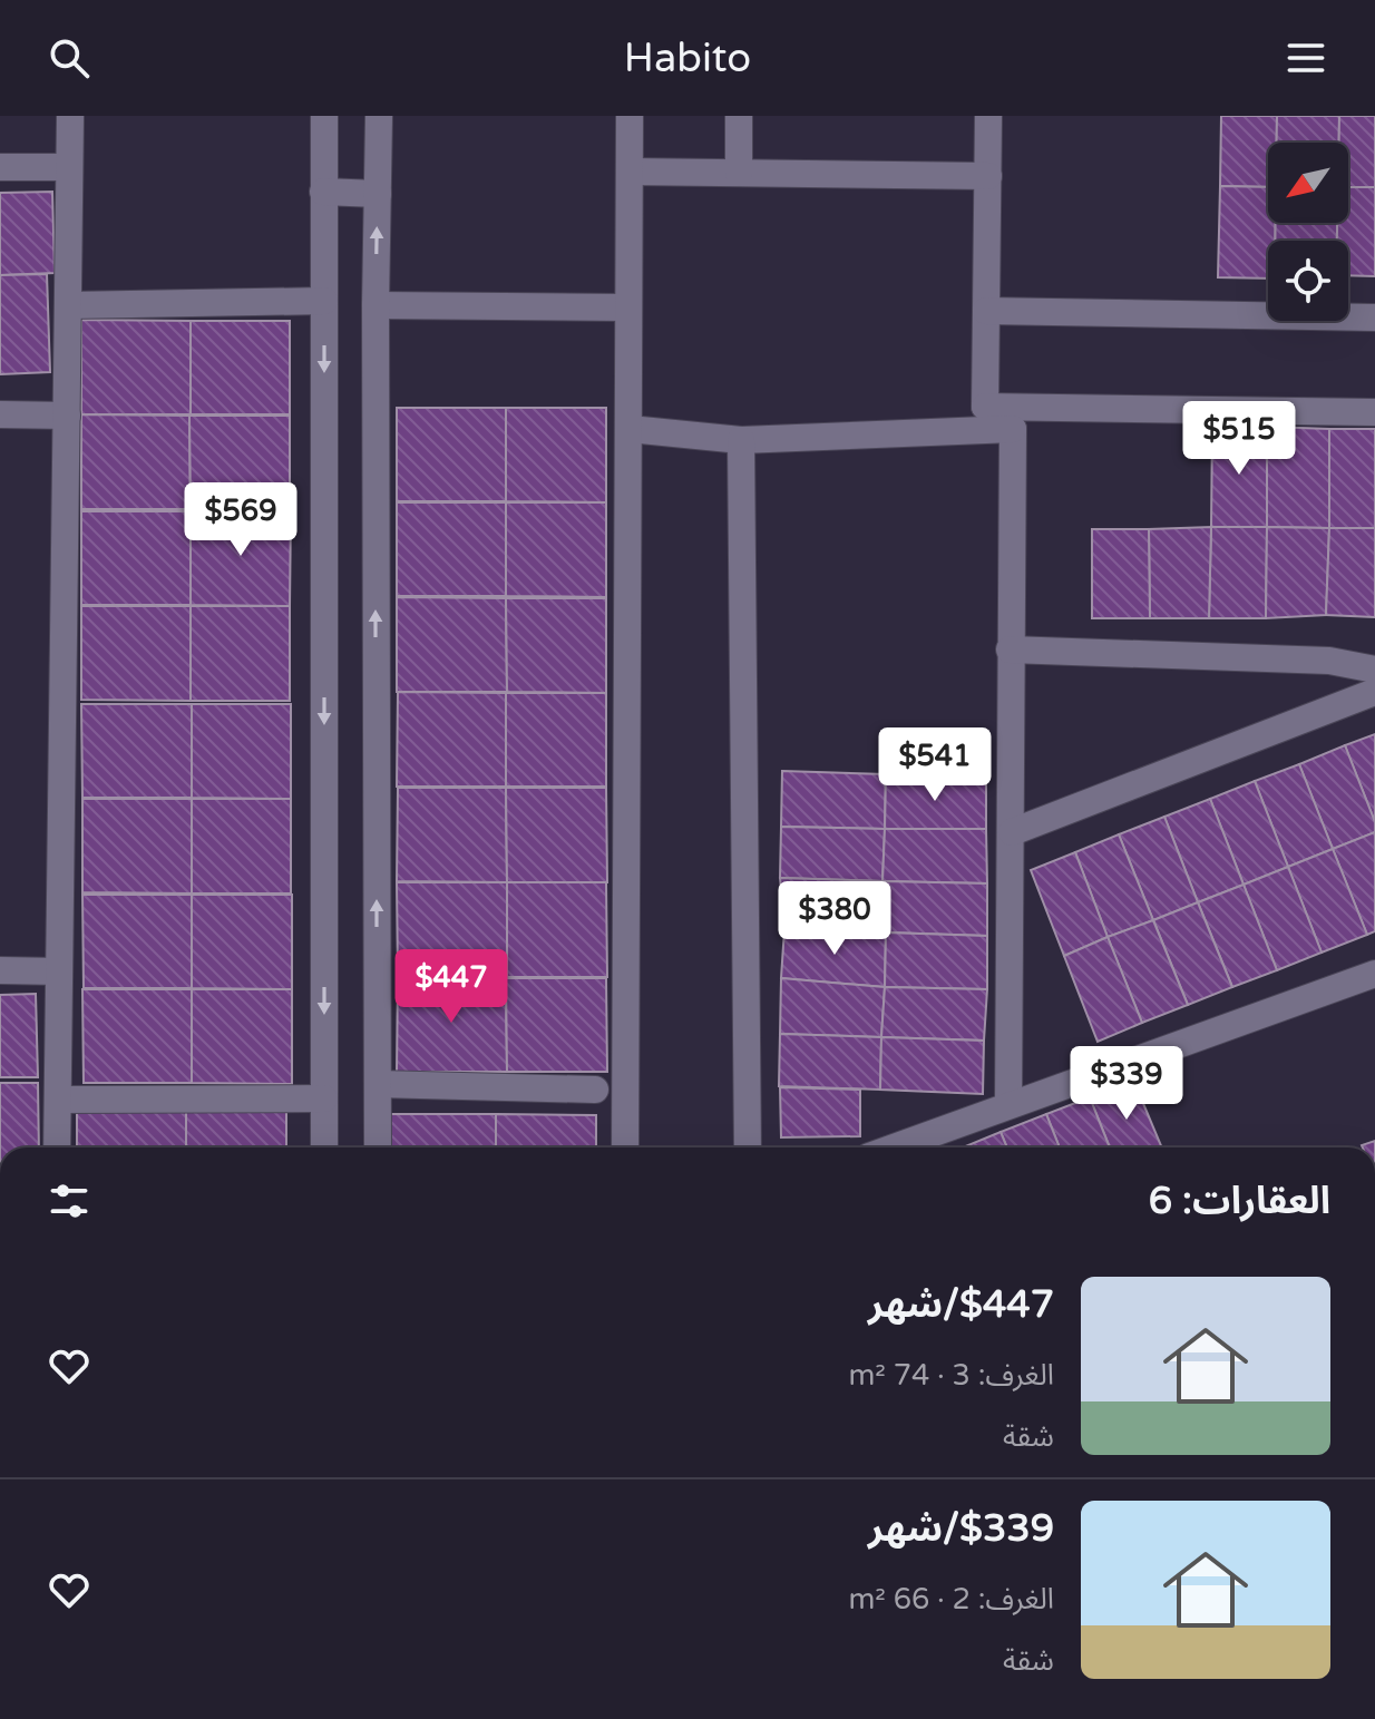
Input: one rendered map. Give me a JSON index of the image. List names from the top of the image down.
{
  "north": "bottom left",
  "page": {
    "header": "Habito",
    "price": [
      "$515",
      "$569",
      "$541",
      "$380",
      "$447",
      "$339"
    ],
    "heading": "العقارات: 6",
    "list": [
      {
        "name": "$447/شهر",
        "note": "الغرف: 3 · 74 m² · شقة"
      },
      {
        "name": "$339/شهر",
        "note": "الغرف: 2 · 66 m² · شقة"
      }
    ]
  }
}
